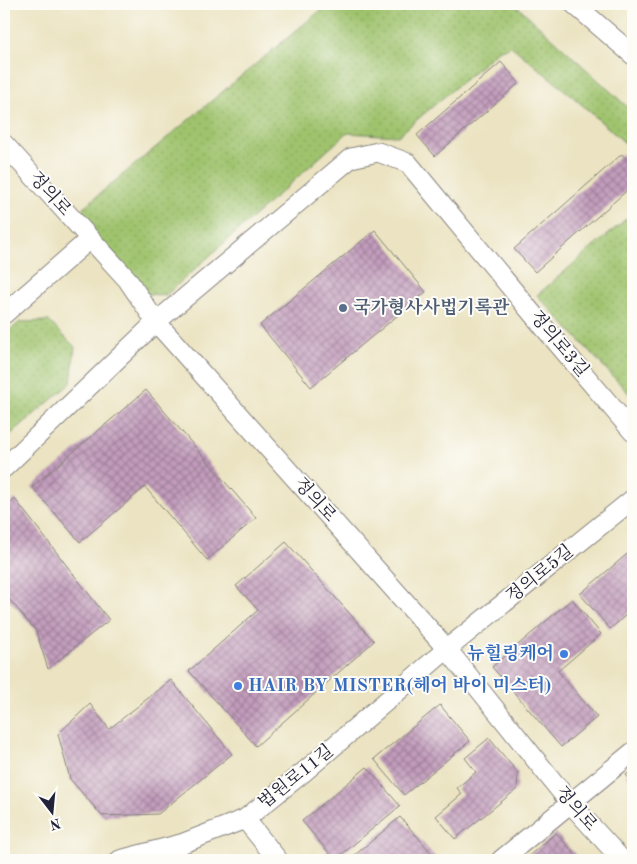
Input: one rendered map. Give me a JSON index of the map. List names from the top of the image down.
{
  "streets": {
    "street": [
      "정의로",
      "정의로3길",
      "정의로5길",
      "법원로11길"
    ]
  },
  "crossings": [
    ["정의로", "정의로3길"],
    ["정의로", "정의로5길"],
    ["정의로", "법원로11길"],
    ["정의로5길", "법원로11길"]
  ],
  "places": ["국가형사사법기록관", "뉴힐링케어", "HAIR BY MISTER(헤어 바이 미스터)"],
  "north": "bottom"
}
